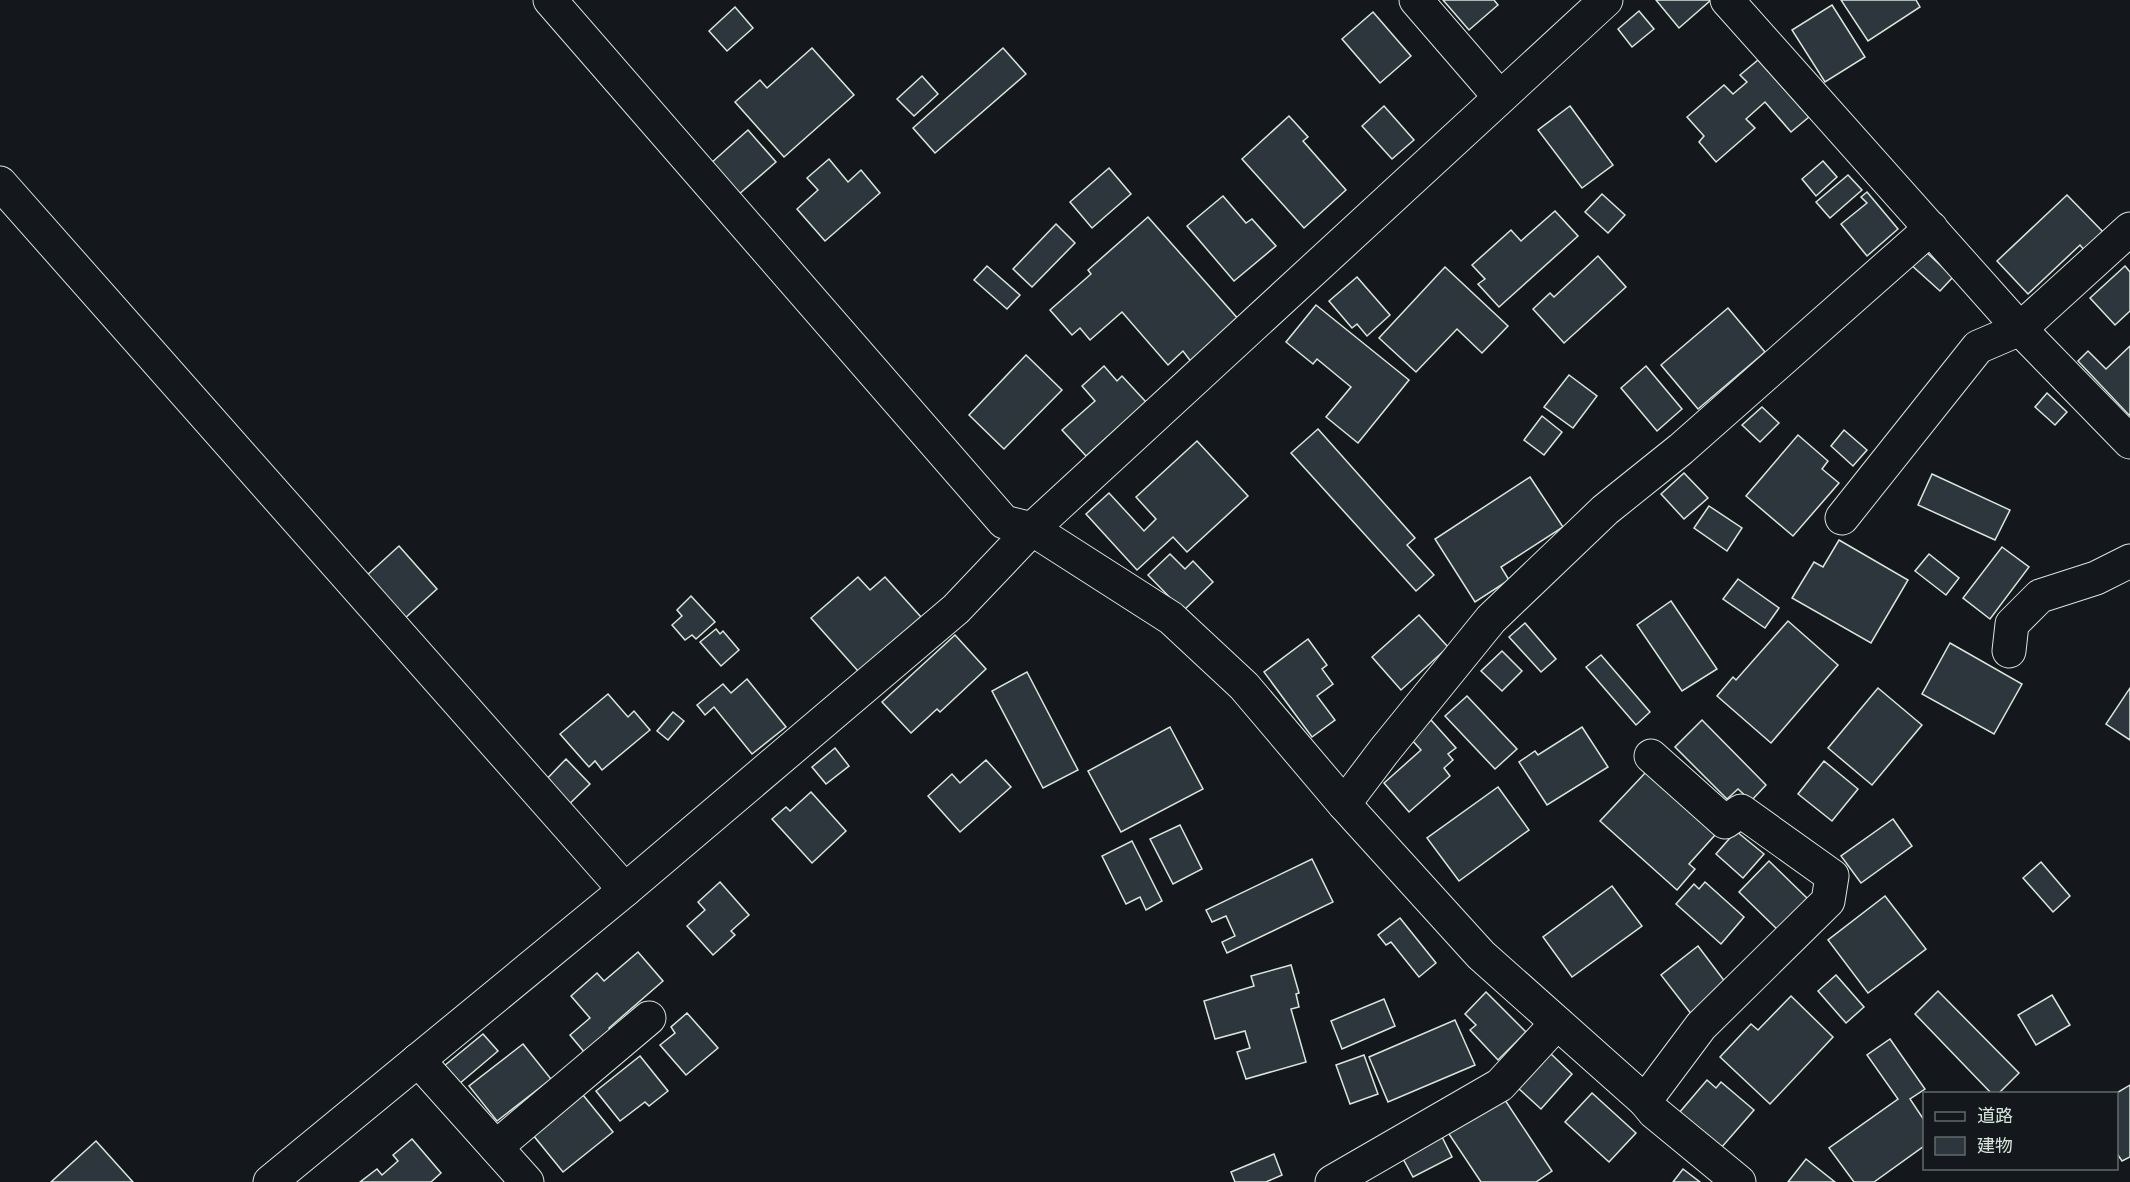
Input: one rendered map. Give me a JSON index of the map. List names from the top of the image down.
{
  "legend": ["道路", "建物"]
}
